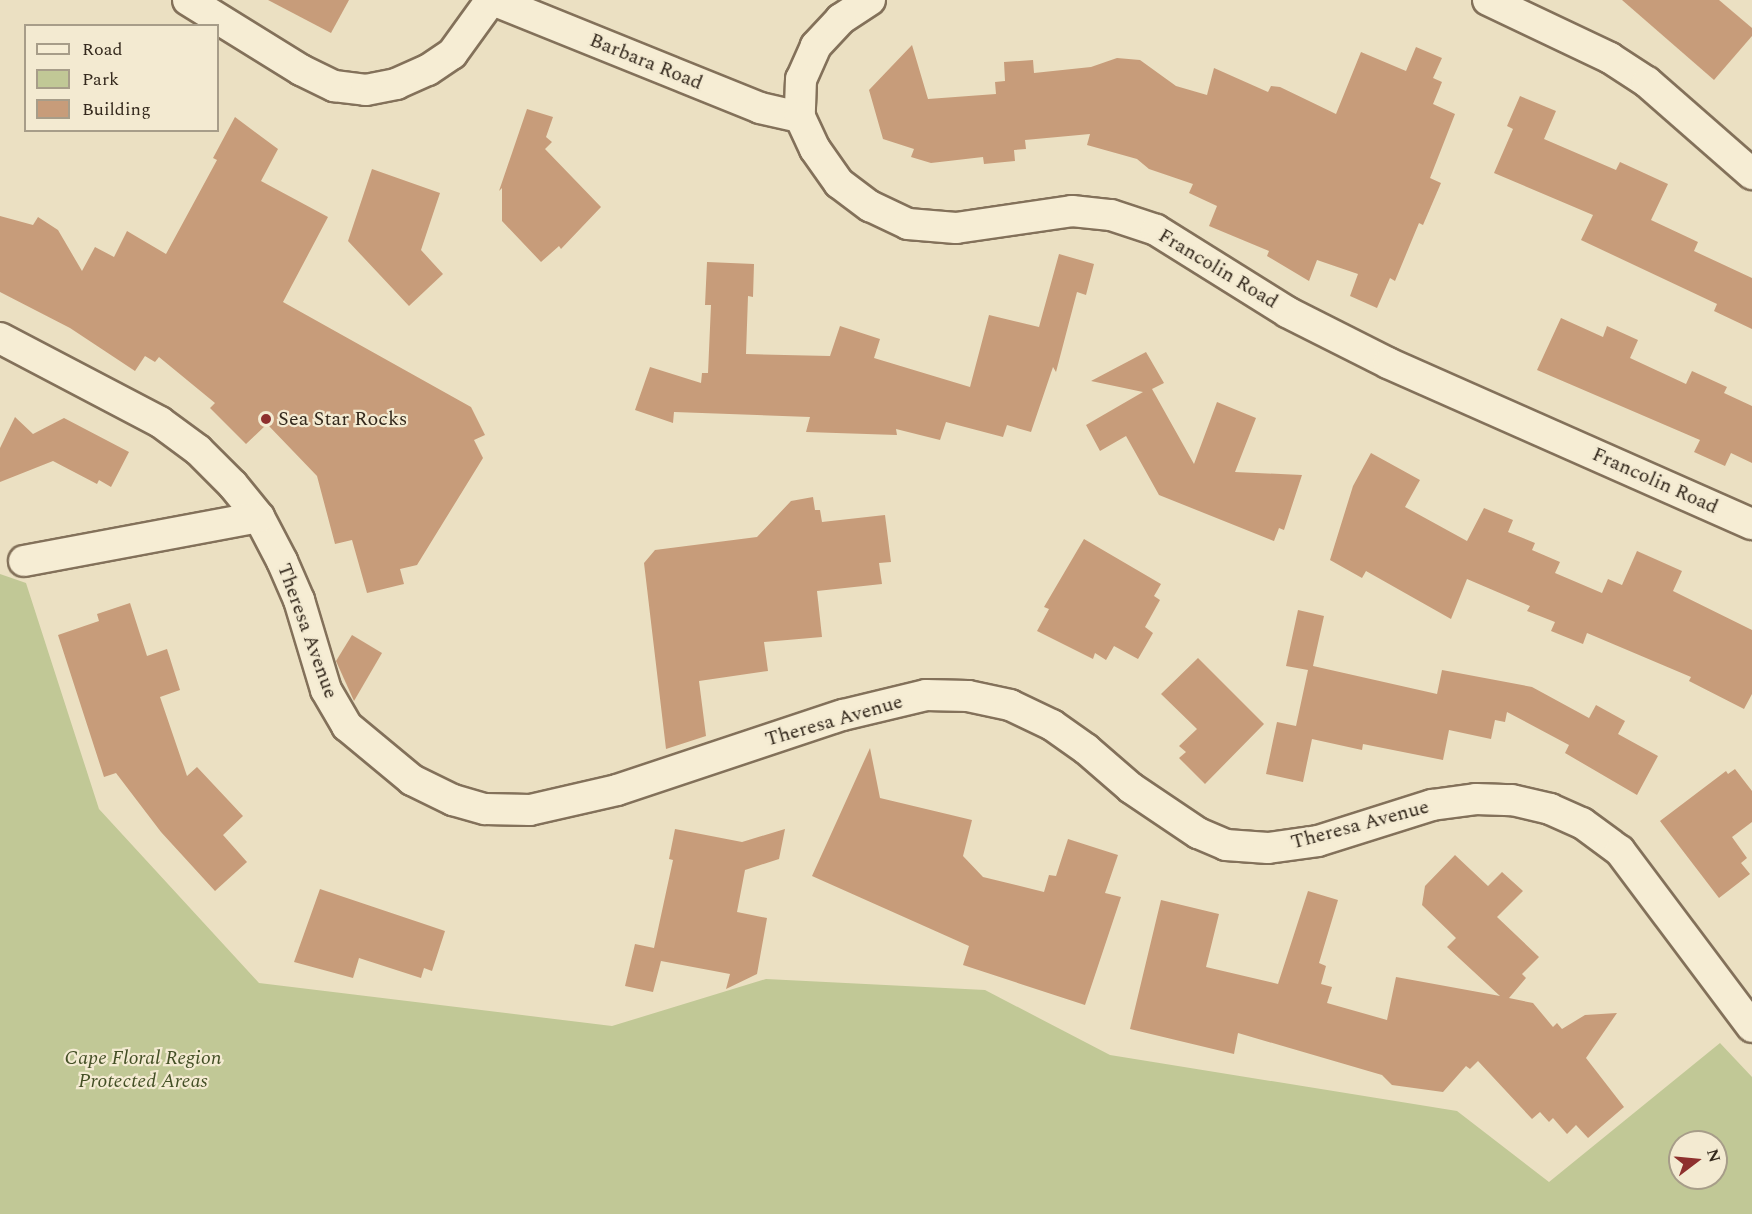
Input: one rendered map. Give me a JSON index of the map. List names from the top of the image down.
{
  "streets": {
    "street": ["Barbara Road", "Francolin Road", "Theresa Avenue"]
  },
  "crossings": [
    ["Barbara Road", "Francolin Road"]
  ],
  "parks": ["Cape Floral Region Protected Areas"],
  "places": ["Sea Star Rocks"],
  "legend": ["Road", "Park", "Building"],
  "north": "right"
}
